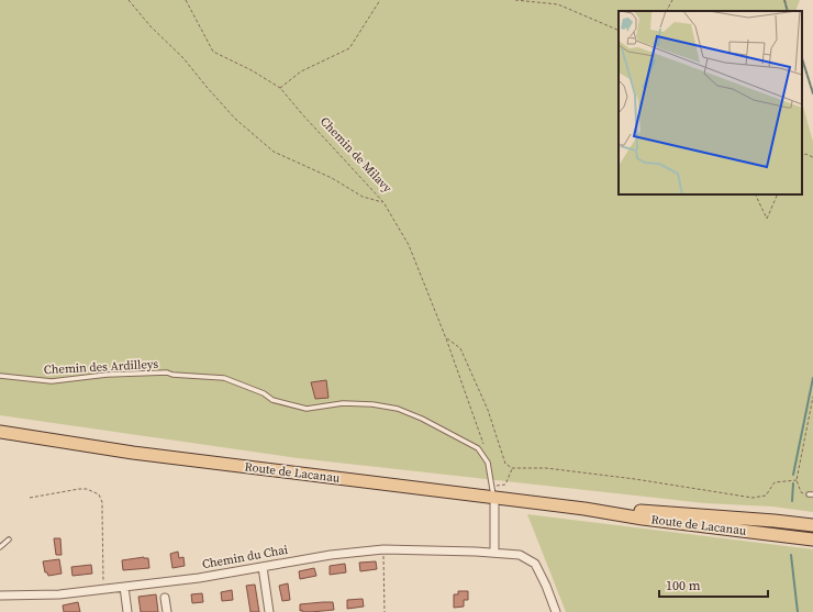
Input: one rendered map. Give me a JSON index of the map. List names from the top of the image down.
{
  "streets": {
    "main road": ["Route de Lacanau"],
    "street": ["Chemin du Chai"],
    "lane": ["Chemin des Ardilleys"],
    "path": ["Chemin de Milavy"]
  },
  "crossings": [
    ["Chemin des Ardilleys", "Route de Lacanau"]
  ],
  "scale_bar": "100 m"
}
